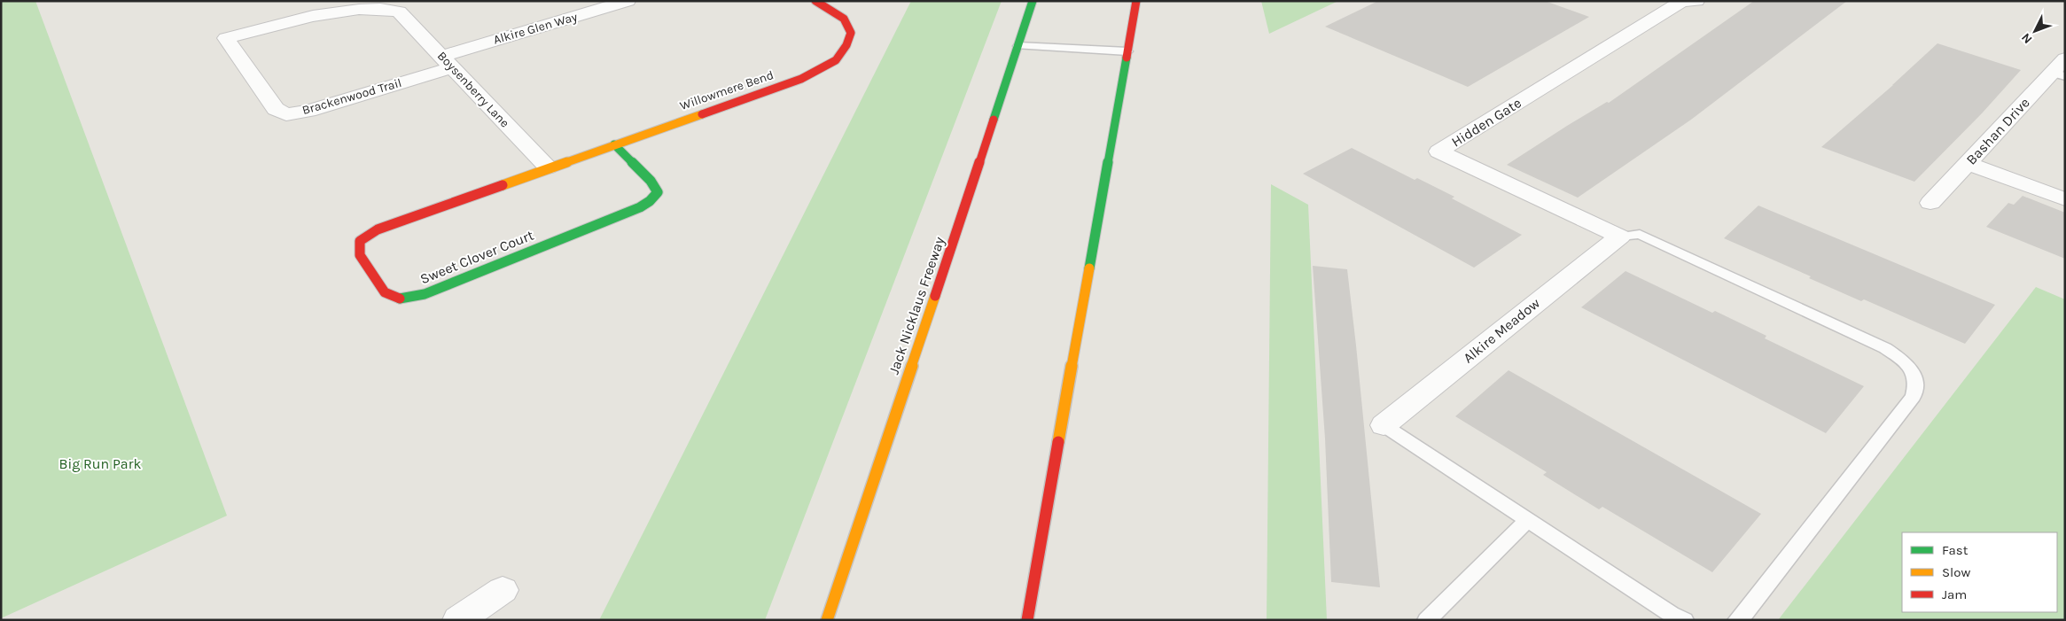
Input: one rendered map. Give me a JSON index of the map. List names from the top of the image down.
{
  "streets": {
    "main road": ["Willowmere Bend", "Sweet Clover Court", "Jack Nicklaus Freeway"],
    "street": [
      "Alkire Glen Way",
      "Boysenberry Lane",
      "Brackenwood Trail",
      "Hidden Gate",
      "Bashan Drive",
      "Alkire Meadow"
    ]
  },
  "crossings": [
    ["Alkire Glen Way", "Boysenberry Lane"],
    ["Alkire Glen Way", "Brackenwood Trail"],
    ["Boysenberry Lane", "Willowmere Bend"],
    ["Boysenberry Lane", "Brackenwood Trail"],
    ["Boysenberry Lane", "Sweet Clover Court"],
    ["Willowmere Bend", "Sweet Clover Court"],
    ["Hidden Gate", "Alkire Meadow"]
  ],
  "parks": ["Big Run Park"],
  "legend": ["Fast", "Slow", "Jam"],
  "north": "bottom left"
}
